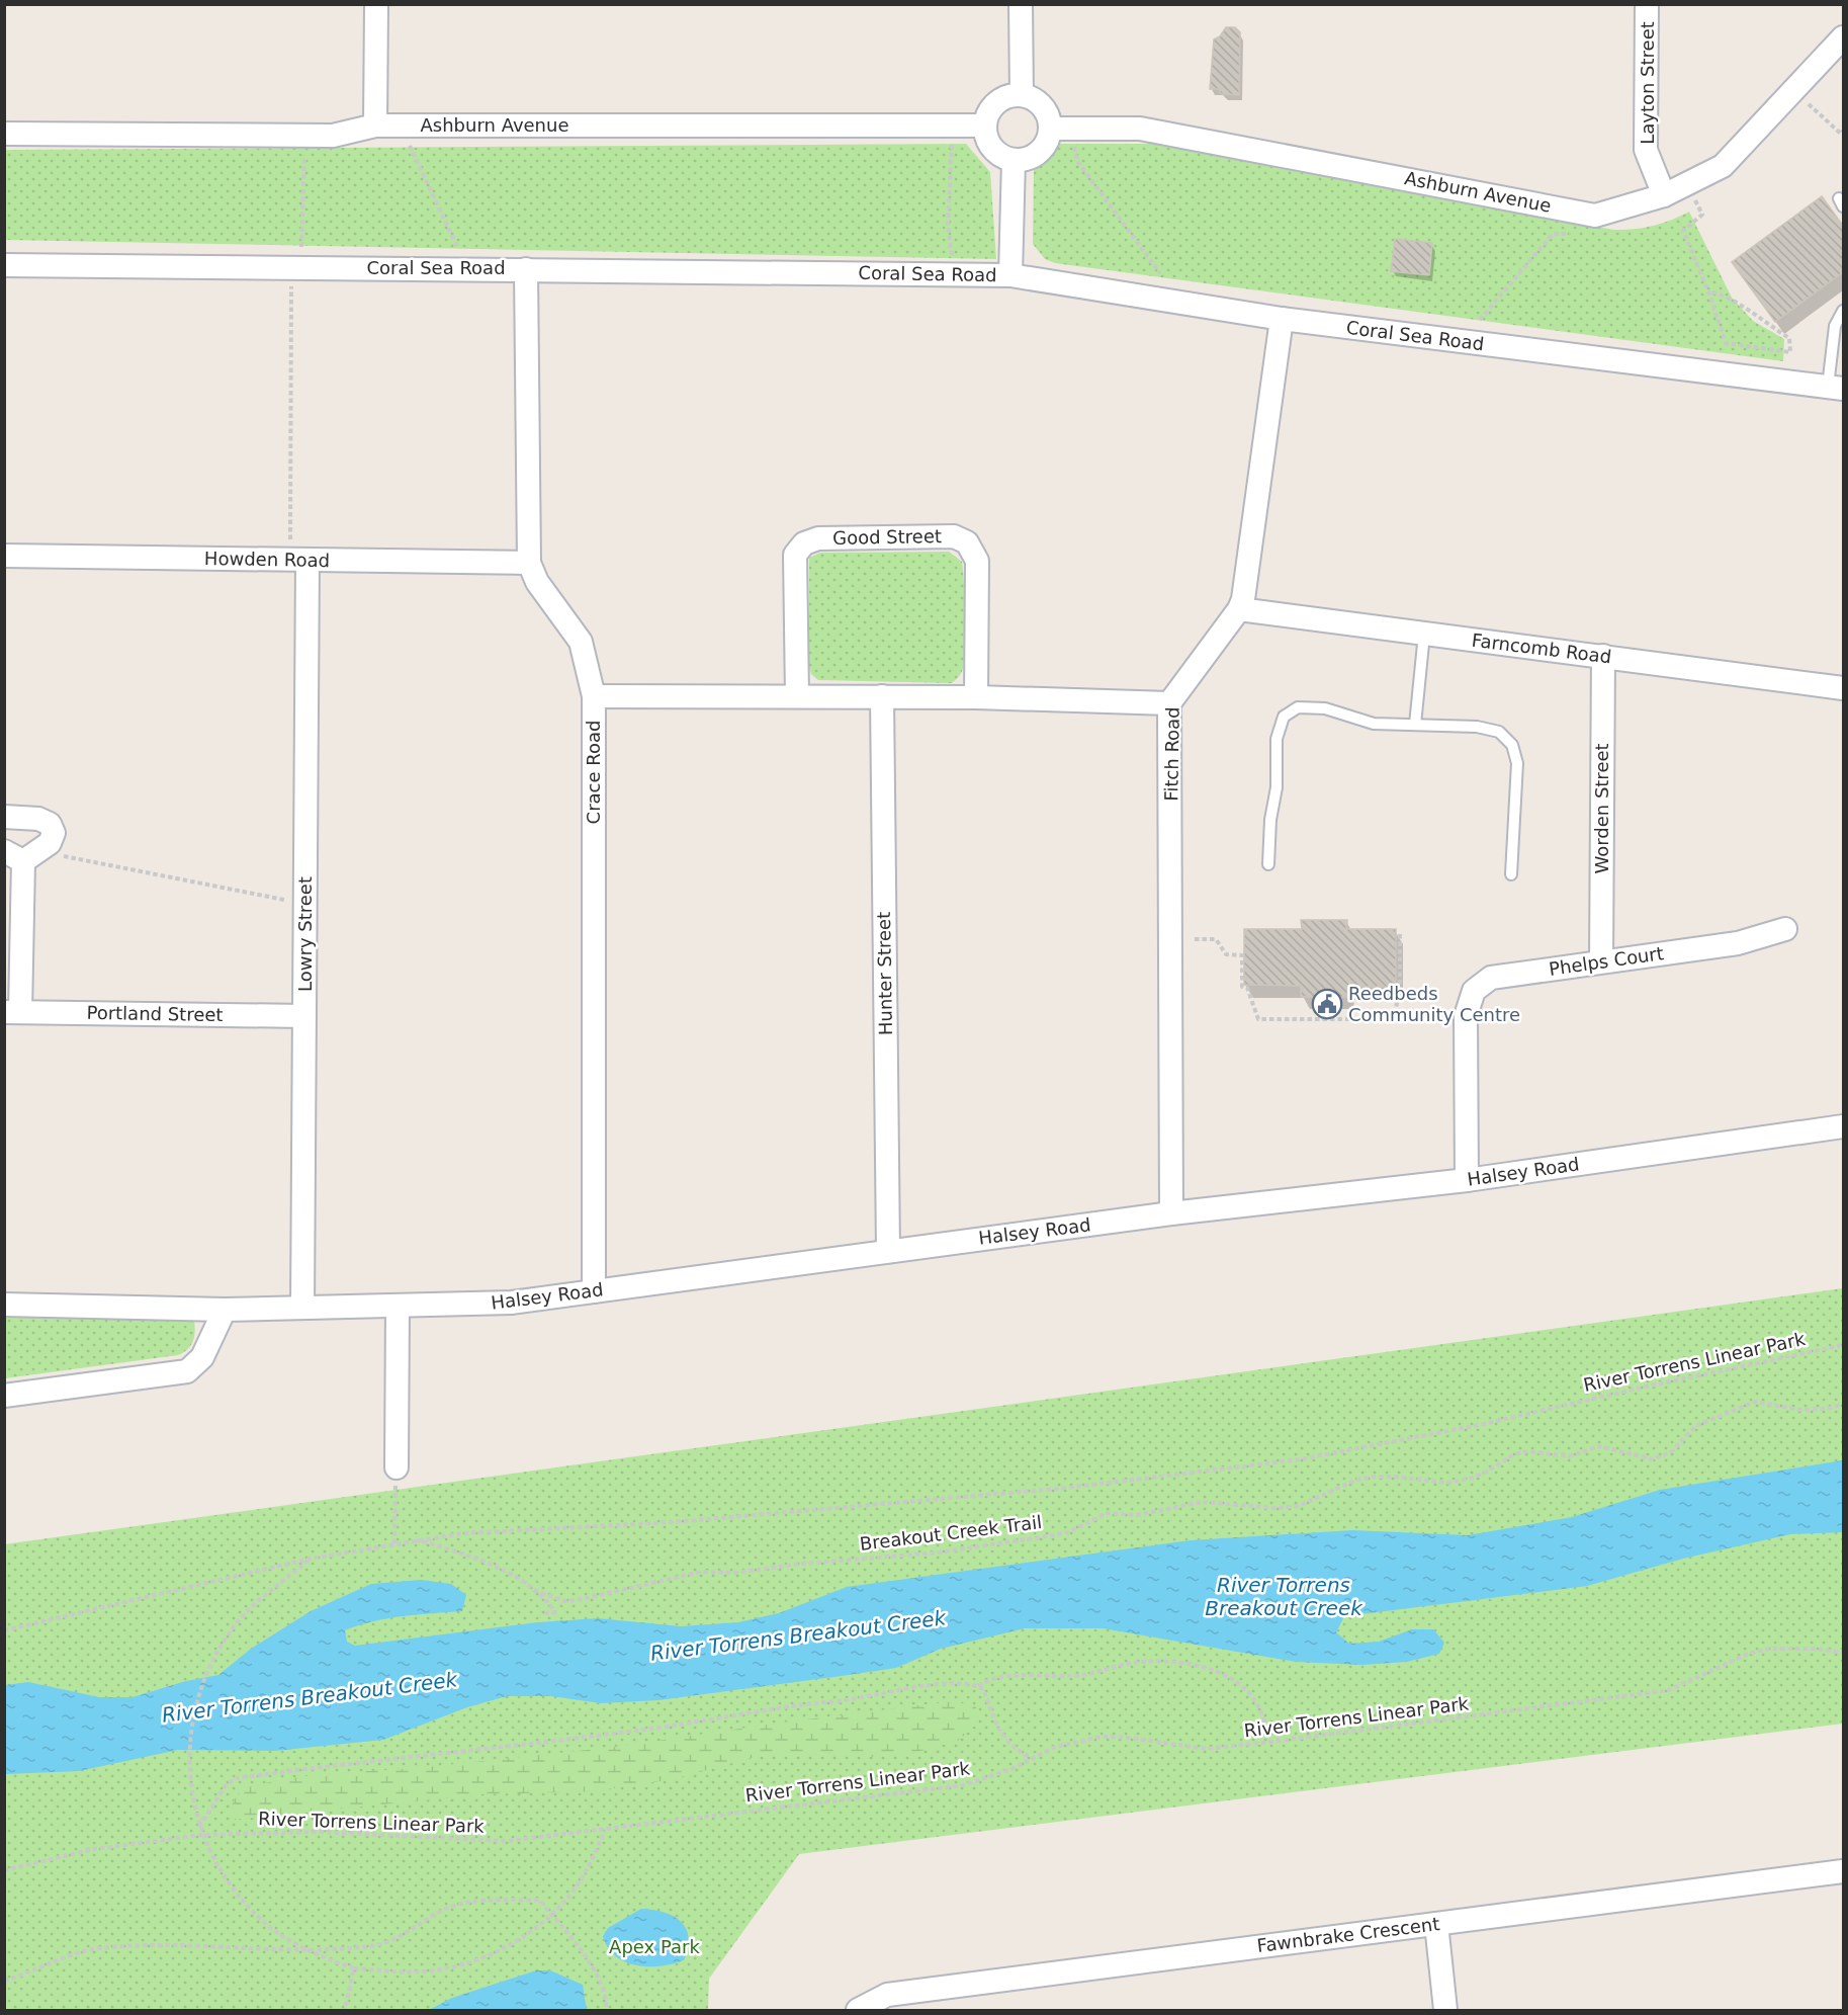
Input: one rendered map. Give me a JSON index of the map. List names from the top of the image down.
{
  "streets": {
    "street": [
      "Layton Street",
      "Ashburn Avenue",
      "Coral Sea Road",
      "Good Street",
      "Howden Road",
      "Farncomb Road",
      "Fitch Road",
      "Crace Road",
      "Worden Street",
      "Lowry Street",
      "Phelps Court",
      "Hunter Street",
      "Portland Street",
      "Halsey Road",
      "Fawnbrake Crescent"
    ],
    "path": ["River Torrens Linear Park", "Breakout Creek Trail"]
  },
  "crossings": [
    ["Layton Street", "Ashburn Avenue"],
    ["Coral Sea Road", "Fitch Road"],
    ["Coral Sea Road", "Crace Road"],
    ["Howden Road", "Crace Road"],
    ["Howden Road", "Lowry Street"],
    ["Farncomb Road", "Fitch Road"],
    ["Farncomb Road", "Worden Street"],
    ["Fitch Road", "Halsey Road"],
    ["Crace Road", "Halsey Road"],
    ["Worden Street", "Phelps Court"],
    ["Lowry Street", "Portland Street"],
    ["Lowry Street", "Halsey Road"],
    ["Phelps Court", "Halsey Road"],
    ["Hunter Street", "Halsey Road"]
  ],
  "water": ["River Torrens Breakout Creek"],
  "parks": ["Apex Park"],
  "places": {
    "public building": ["Reedbeds Community Centre"]
  }
}
